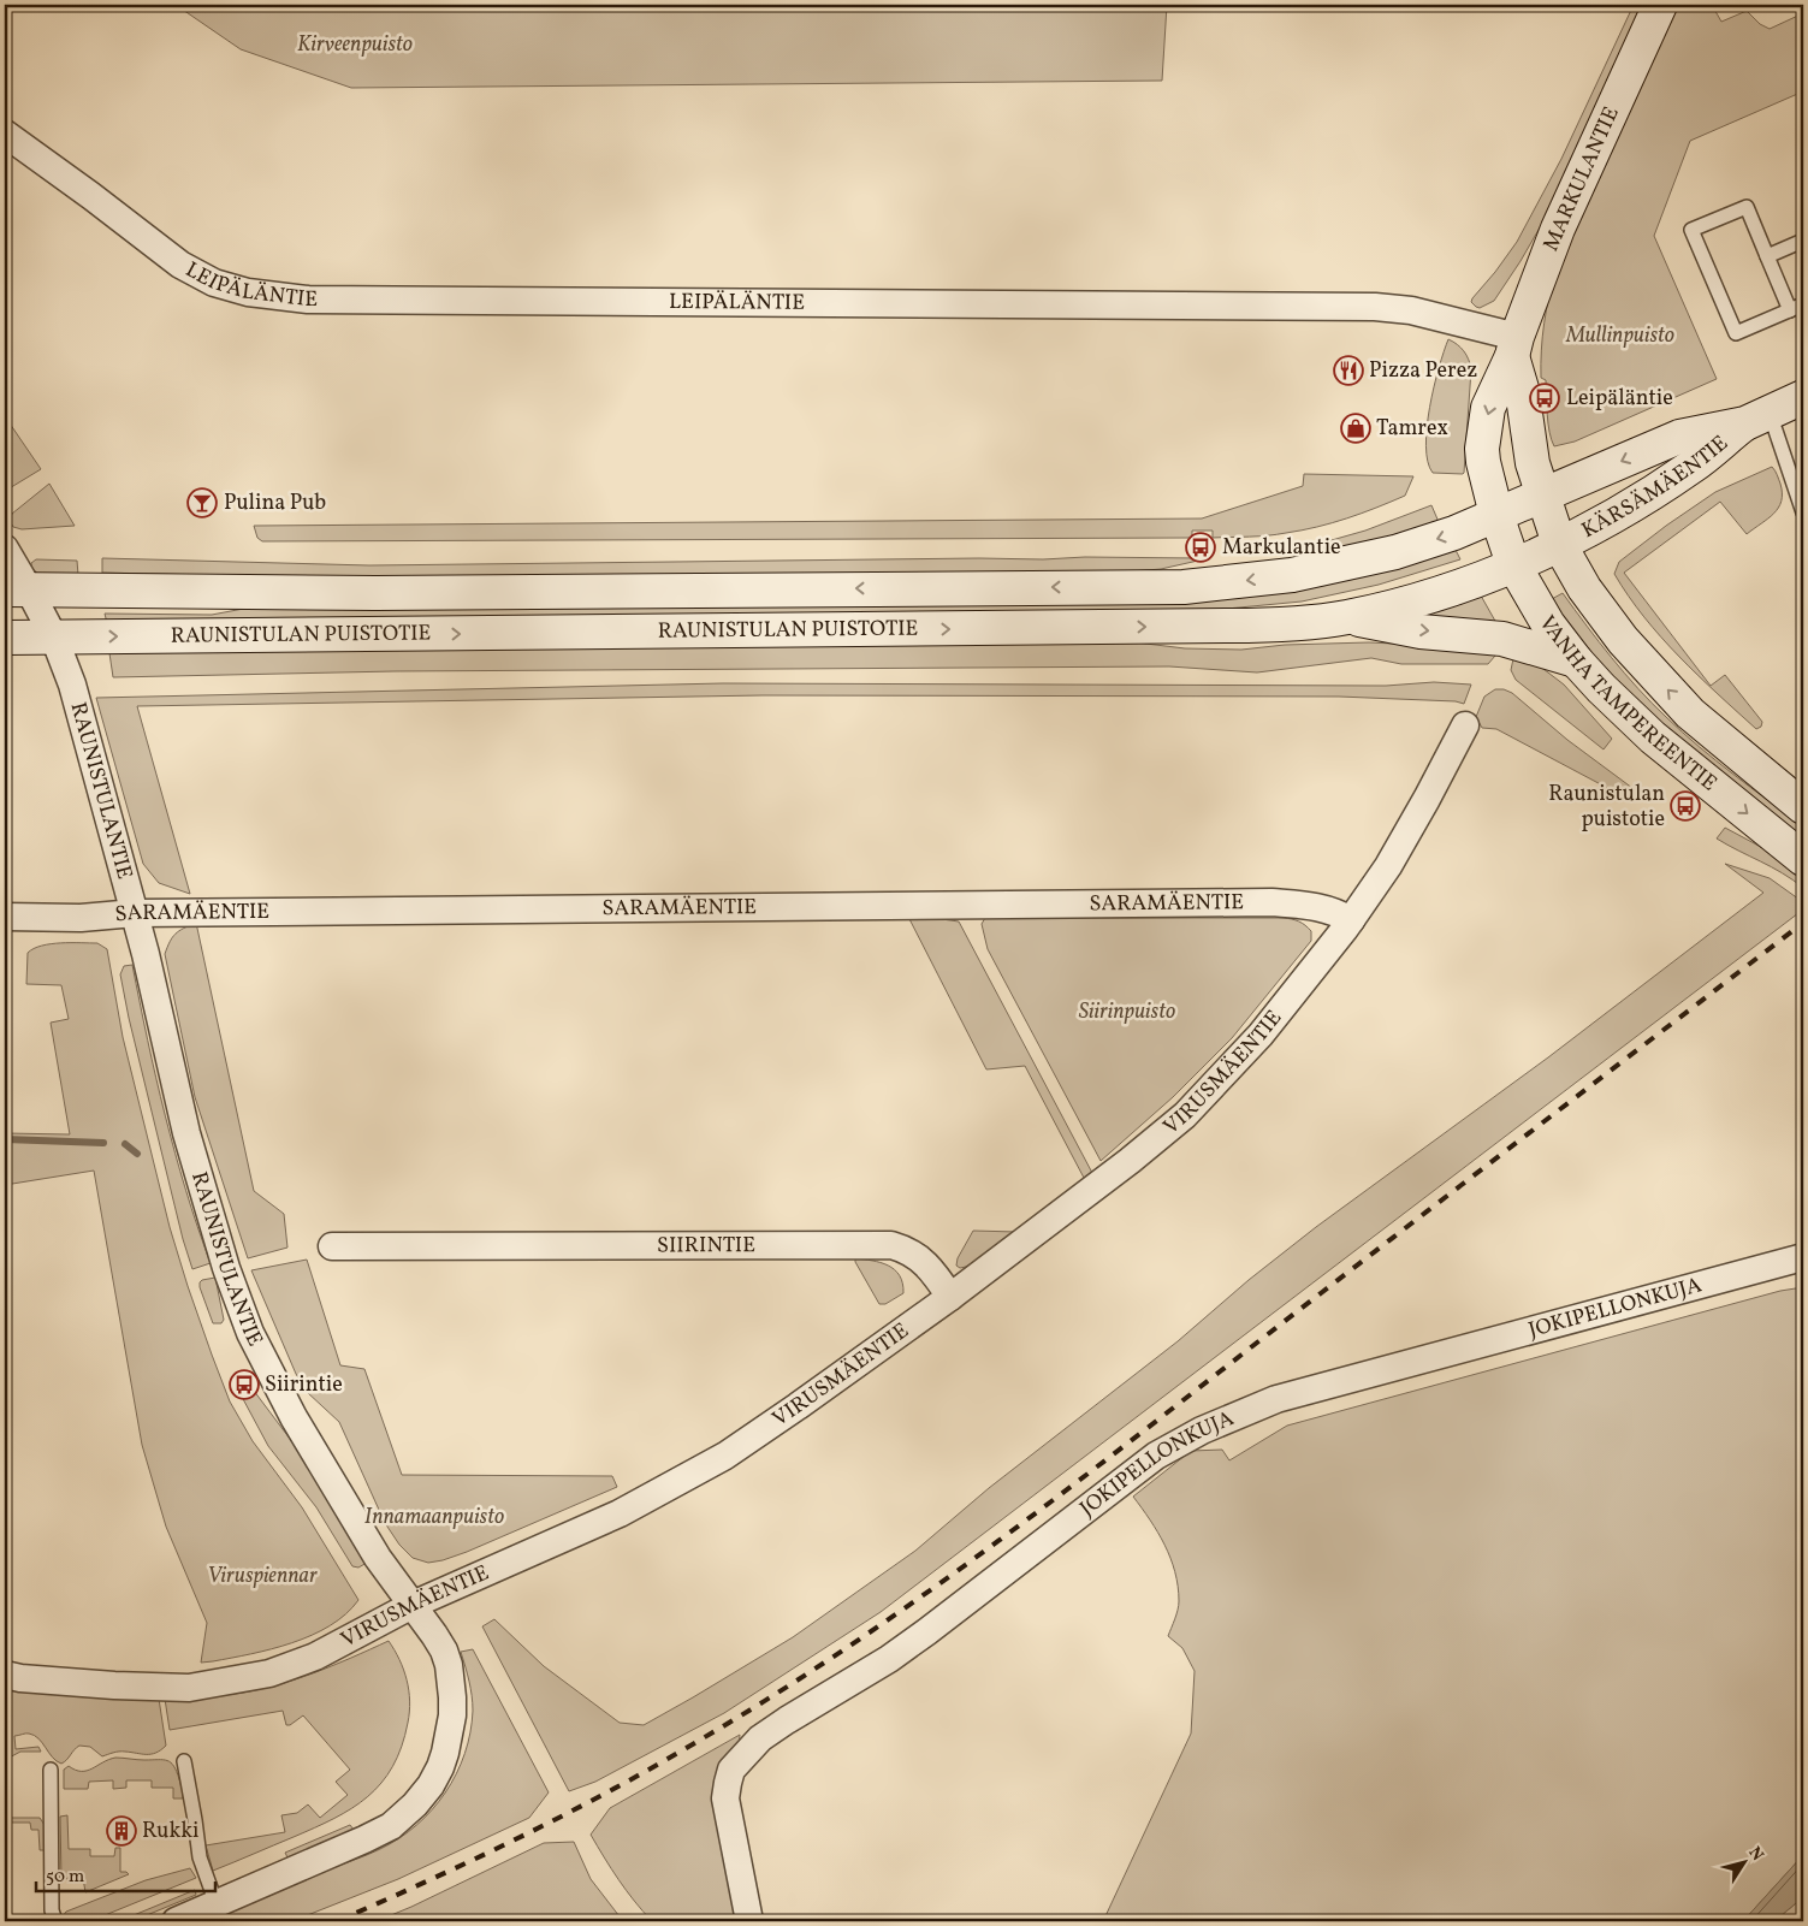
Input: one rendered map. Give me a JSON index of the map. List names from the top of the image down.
{
  "streets": {
    "main road": [
      "MARKULANTIE",
      "KÄRSÄMÄENTIE",
      "RAUNISTULAN PUISTOTIE",
      "VANHA TAMPEREENTIE"
    ],
    "street": [
      "LEIPÄLÄNTIE",
      "RAUNISTULANTIE",
      "SARAMÄENTIE",
      "VIRUSMÄENTIE",
      "SIIRINTIE",
      "JOKIPELLONKUJA"
    ]
  },
  "crossings": [
    ["MARKULANTIE", "LEIPÄLÄNTIE"],
    ["MARKULANTIE", "RAUNISTULAN PUISTOTIE"],
    ["MARKULANTIE", "VANHA TAMPEREENTIE"],
    ["KÄRSÄMÄENTIE", "RAUNISTULAN PUISTOTIE"],
    ["KÄRSÄMÄENTIE", "VANHA TAMPEREENTIE"],
    ["RAUNISTULAN PUISTOTIE", "VANHA TAMPEREENTIE"],
    ["RAUNISTULAN PUISTOTIE", "RAUNISTULANTIE"],
    ["RAUNISTULANTIE", "SARAMÄENTIE"],
    ["RAUNISTULANTIE", "VIRUSMÄENTIE"],
    ["SARAMÄENTIE", "VIRUSMÄENTIE"],
    ["VIRUSMÄENTIE", "SIIRINTIE"]
  ],
  "parks": [
    "Kirveenpuisto",
    "Mullinpuisto",
    "Siirinpuisto",
    "Innamaanpuisto",
    "Viruspiennar"
  ],
  "places": {
    "restaurant": ["Pizza Perez"],
    "bus stop": [
      "Leipäläntie",
      "Markulantie",
      "Raunistulan puistotie",
      "Siirintie"
    ],
    "shop": ["Tamrex"],
    "bar": ["Pulina Pub"],
    "building": ["Rukki"]
  },
  "scale_bar": "50 m",
  "north": "top right"
}
